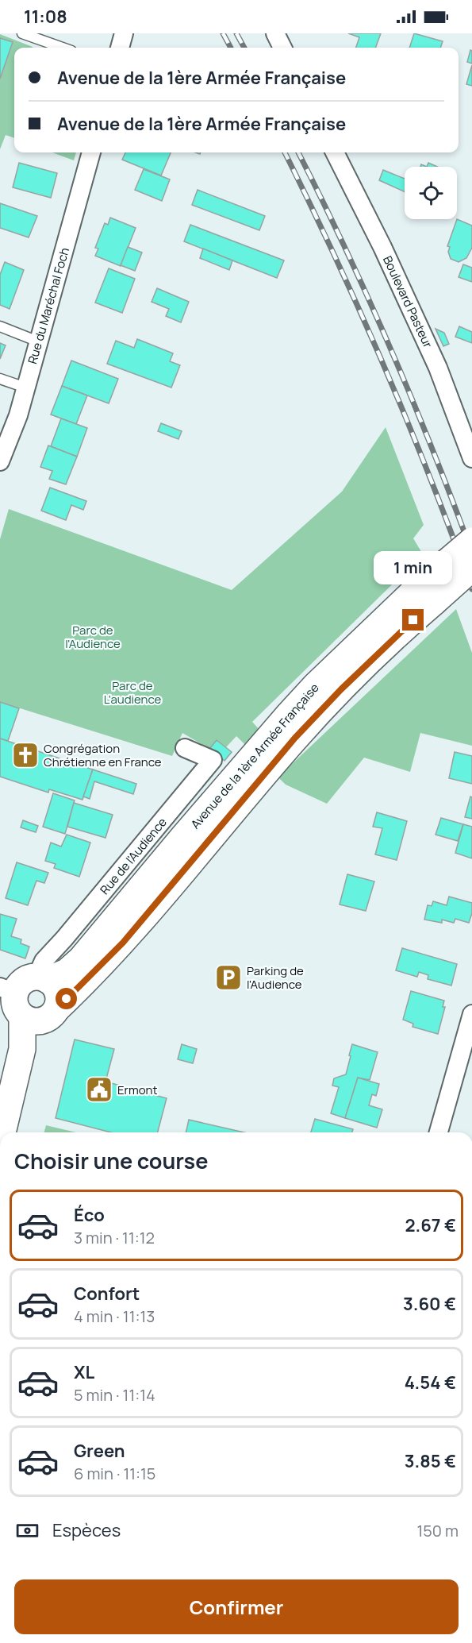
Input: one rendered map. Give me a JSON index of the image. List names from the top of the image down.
{
  "streets": {
    "main road": ["Avenue de la 1ère Armée Française"],
    "street": ["Boulevard Pasteur", "Rue du Maréchal Foch", "Rue de l'Audience"]
  },
  "crossings": [
    ["Avenue de la 1ère Armée Française", "Rue de l'Audience"]
  ],
  "parks": ["Parc de l'Audience", "Parc de L’audience"],
  "places": {
    "church": ["Congrégation Chrétienne en France"],
    "parking": ["Parking de l'Audience"],
    "public building": ["Ermont"]
  },
  "page": {
    "status": "11:08",
    "banner": ["Avenue de la 1ère Armée Française", "Avenue de la 1ère Armée Française"],
    "bubble": "1 min",
    "heading": "Choisir une course",
    "list": [
      {
        "name": "Éco",
        "note": "3 min · 11:12",
        "value": "2.67 €"
      },
      {
        "name": "Confort",
        "note": "4 min · 11:13",
        "value": "3.60 €"
      },
      {
        "name": "XL",
        "note": "5 min · 11:14",
        "value": "4.54 €"
      },
      {
        "name": "Green",
        "note": "6 min · 11:15",
        "value": "3.85 €"
      }
    ],
    "pay": ["Espèces", "150 m"],
    "buttons": "Confirmer"
  }
}
